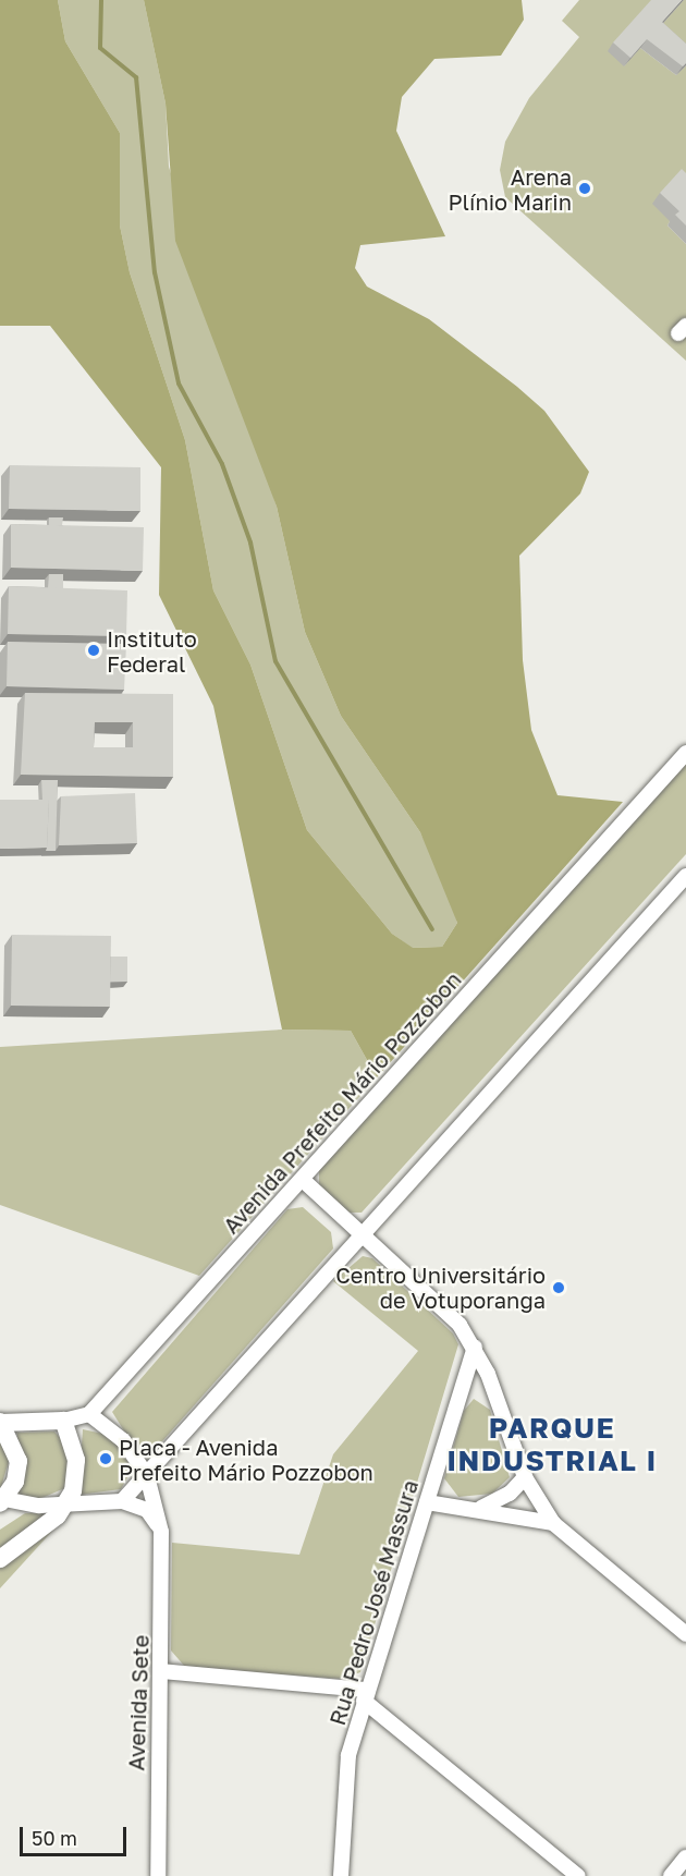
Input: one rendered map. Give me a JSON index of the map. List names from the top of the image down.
{
  "streets": {
    "street": ["Avenida Prefeito Mário Pozzobon", "Rua Pedro José Massura", "Avenida Sete"]
  },
  "districts": ["PARQUE INDUSTRIAL I"],
  "places": [
    "Arena Plínio Marin",
    "Instituto Federal",
    "Centro Universitário de Votuporanga",
    "Placa - Avenida Prefeito Mário Pozzobon"
  ],
  "scale_bar": "50 m"
}
